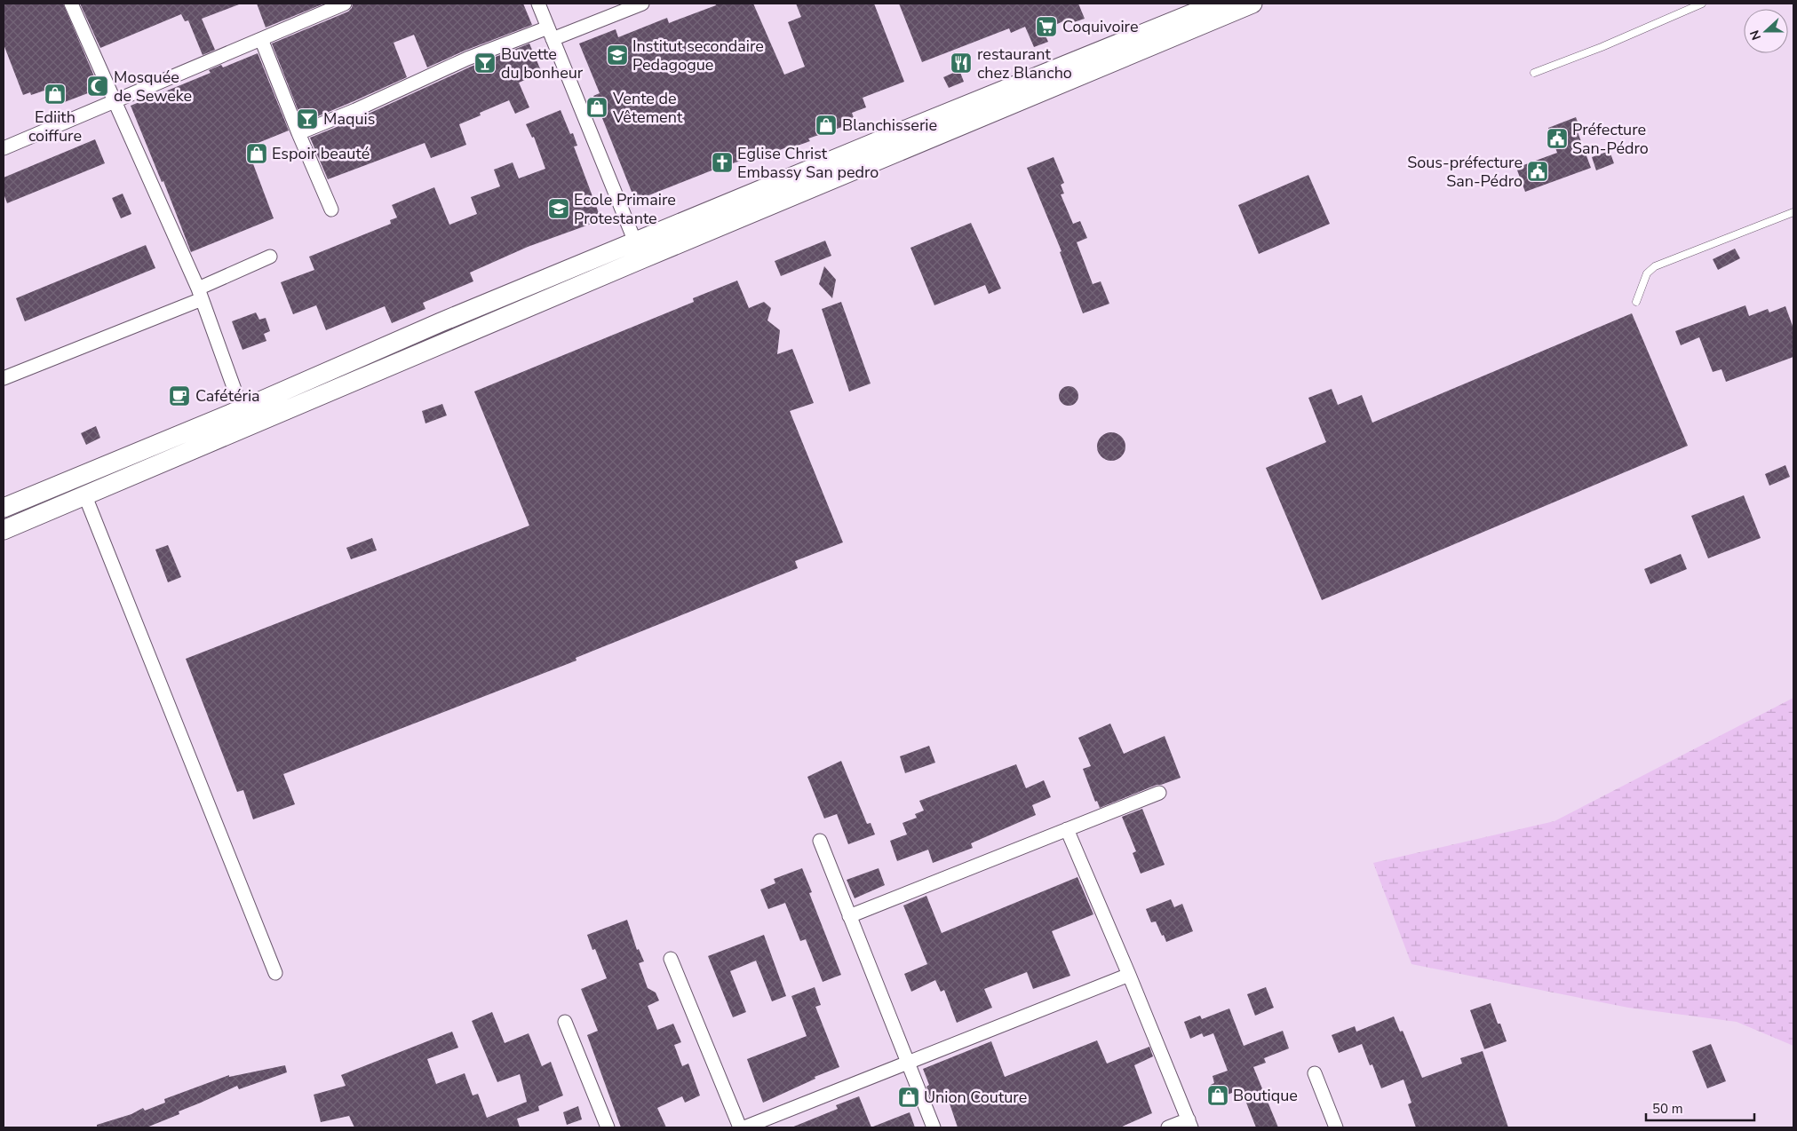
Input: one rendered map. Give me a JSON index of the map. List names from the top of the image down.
{
  "places": {
    "supermarket": ["Coquivoire"],
    "school or university": ["Institut secondaire Pedagogue", "Ecole Primaire Protestante"],
    "bar": ["Buvette du bonheur", "Maquis"],
    "restaurant": ["restaurant chez Blancho"],
    "mosque": ["Mosquée de Seweke"],
    "shop": [
      "Ediith coiffure",
      "Vente de Vêtement",
      "Blanchisserie",
      "Espoir beauté",
      "Boutique",
      "Union Couture"
    ],
    "public building": ["Préfecture San-Pédro", "Sous-préfecture San-Pédro"],
    "church": ["Eglise Christ Embassy San pedro"],
    "cafe": ["Cafétéria"]
  },
  "scale_bar": "50 m",
  "north": "left"
}
